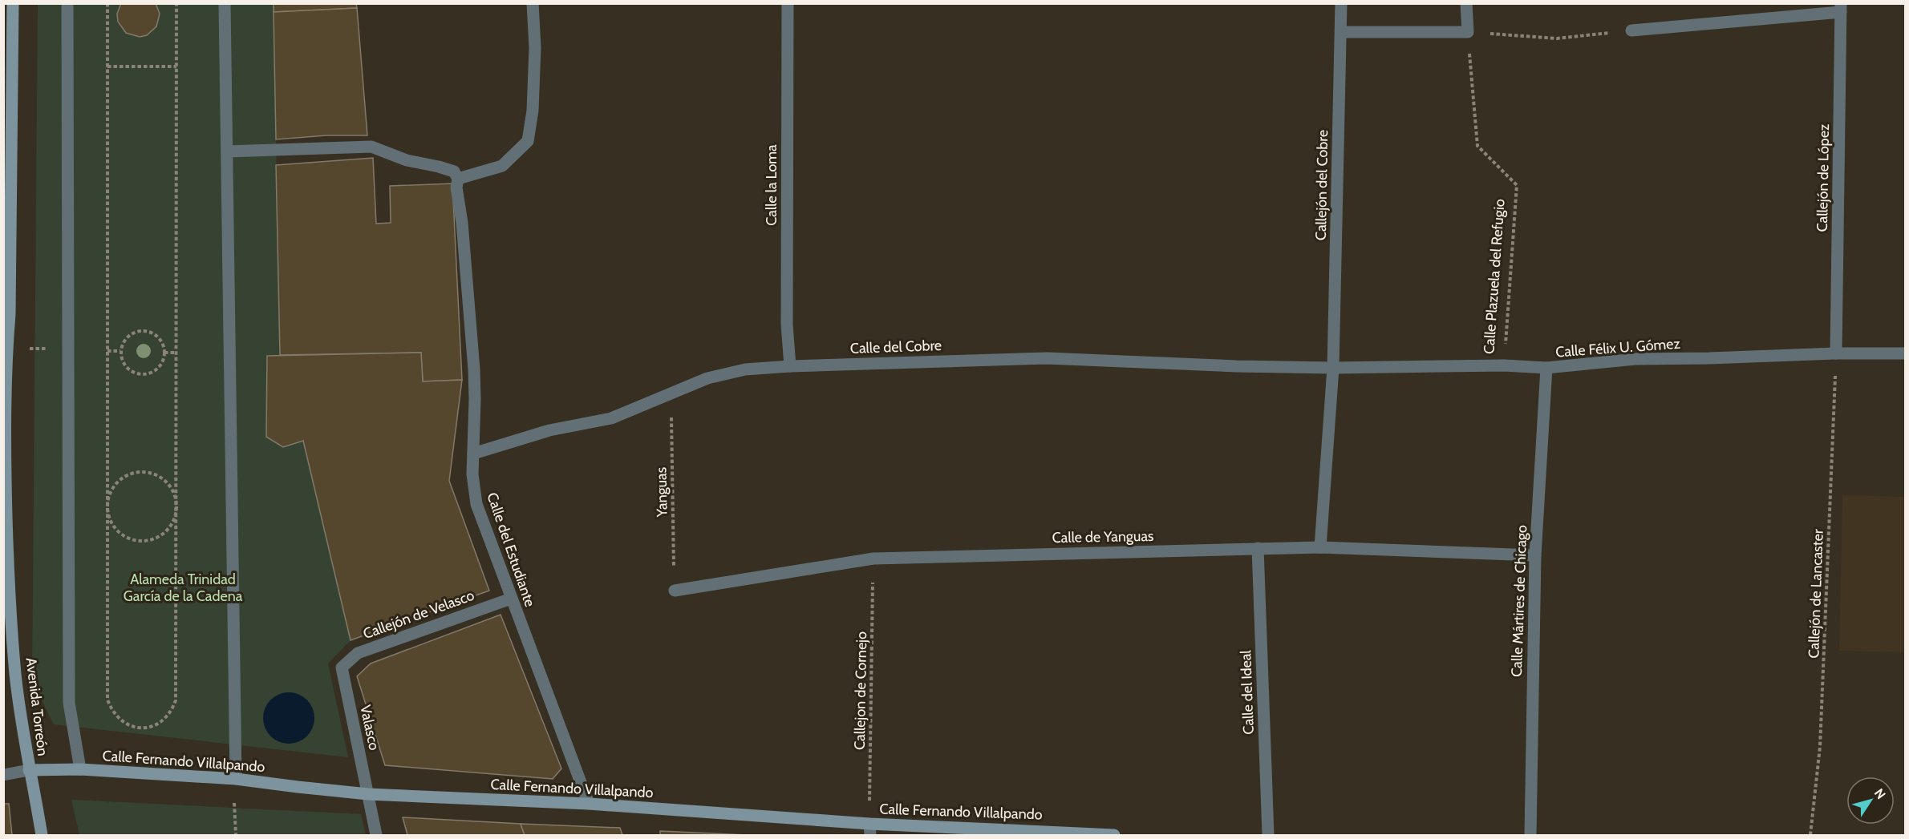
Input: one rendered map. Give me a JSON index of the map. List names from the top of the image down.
{
  "streets": {
    "street": [
      "Callejón de López",
      "Calle la Loma",
      "Callejón del Cobre",
      "Calle del Cobre",
      "Calle Félix U. Gómez",
      "Calle de Yanguas",
      "Calle del Estudiante",
      "Calle Mártires de Chicago",
      "Callejón de Velasco",
      "Calle del Ideal",
      "Avenida Torreón",
      "Valasco",
      "Calle Fernando Villalpando"
    ],
    "path": [
      "Calle Plazuela del Refugio",
      "Yanguas",
      "Callejón de Lancaster",
      "Callejon de Cornejo"
    ]
  },
  "crossings": [
    ["Callejón de López", "Calle Félix U. Gómez"],
    ["Callejón de López", "Callejón de Lancaster"],
    ["Calle la Loma", "Calle del Cobre"],
    ["Callejón del Cobre", "Calle del Cobre"],
    ["Callejón del Cobre", "Calle Félix U. Gómez"],
    ["Calle Plazuela del Refugio", "Calle Félix U. Gómez"],
    ["Calle del Cobre", "Calle Félix U. Gómez"],
    ["Calle del Cobre", "Yanguas"],
    ["Calle del Cobre", "Calle del Estudiante"],
    ["Calle Félix U. Gómez", "Callejón de Lancaster"],
    ["Calle Félix U. Gómez", "Calle Mártires de Chicago"],
    ["Yanguas", "Calle de Yanguas"],
    ["Calle de Yanguas", "Calle Mártires de Chicago"],
    ["Calle de Yanguas", "Callejon de Cornejo"],
    ["Calle de Yanguas", "Calle del Ideal"],
    ["Calle del Estudiante", "Callejón de Velasco"],
    ["Calle del Estudiante", "Calle Fernando Villalpando"],
    ["Callejón de Velasco", "Valasco"],
    ["Callejon de Cornejo", "Calle Fernando Villalpando"],
    ["Avenida Torreón", "Calle Fernando Villalpando"],
    ["Valasco", "Calle Fernando Villalpando"]
  ],
  "parks": ["Alameda Trinidad García de la Cadena"],
  "north": "top right"
}
